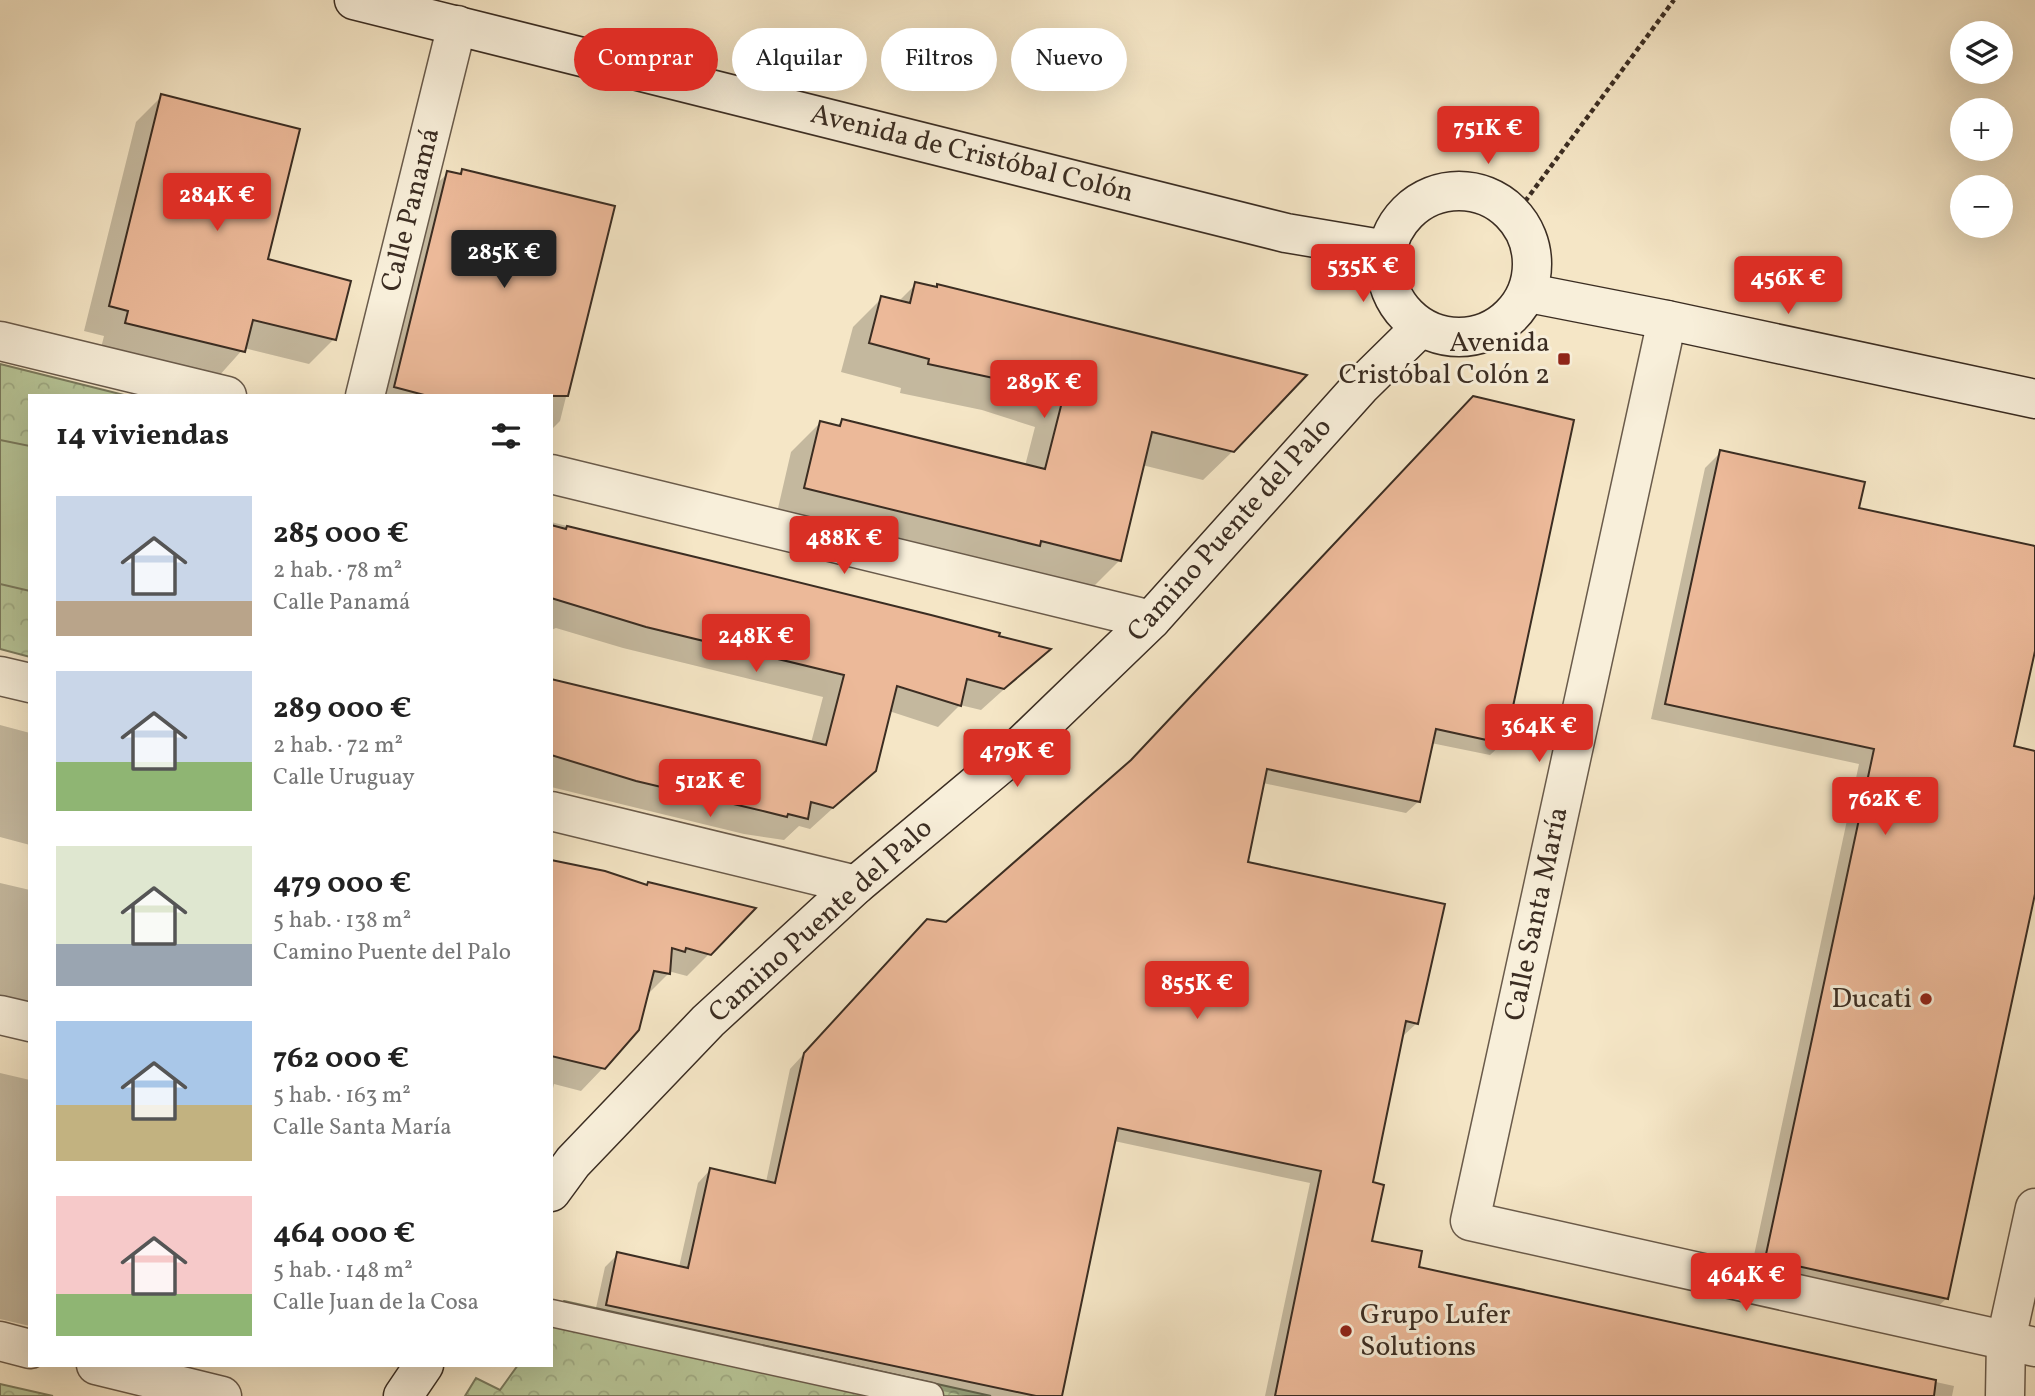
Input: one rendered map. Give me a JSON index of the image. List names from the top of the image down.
{
  "streets": {
    "street": [
      "Avenida de Cristóbal Colón",
      "Calle Panamá",
      "Camino Puente del Palo",
      "Calle Santa María"
    ]
  },
  "crossings": [
    ["Avenida de Cristóbal Colón", "Calle Panamá"],
    ["Avenida de Cristóbal Colón", "Camino Puente del Palo"]
  ],
  "places": {
    "transit": ["Avenida Cristóbal Colón 2"],
    "other": ["Ducati", "Grupo Lufer Solutions"]
  },
  "page": {
    "map_buttons": ["+", "−"],
    "chip": [
      "Comprar",
      "Alquilar",
      "Filtros",
      "Nuevo"
    ],
    "price": [
      "751K €",
      "284K €",
      "285K €",
      "535K €",
      "456K €",
      "289K €",
      "488K €",
      "248K €",
      "364K €",
      "479K €",
      "512K €",
      "762K €",
      "855K €",
      "464K €"
    ],
    "heading": "14 viviendas",
    "list": [
      {
        "name": "285 000 €",
        "note": "2 hab. · 78 m² · Calle Panamá"
      },
      {
        "name": "289 000 €",
        "note": "2 hab. · 72 m² · Calle Uruguay"
      },
      {
        "name": "479 000 €",
        "note": "5 hab. · 138 m² · Camino Puente del Palo"
      },
      {
        "name": "762 000 €",
        "note": "5 hab. · 163 m² · Calle Santa María"
      },
      {
        "name": "464 000 €",
        "note": "5 hab. · 148 m² · Calle Juan de la Cosa"
      }
    ]
  }
}
